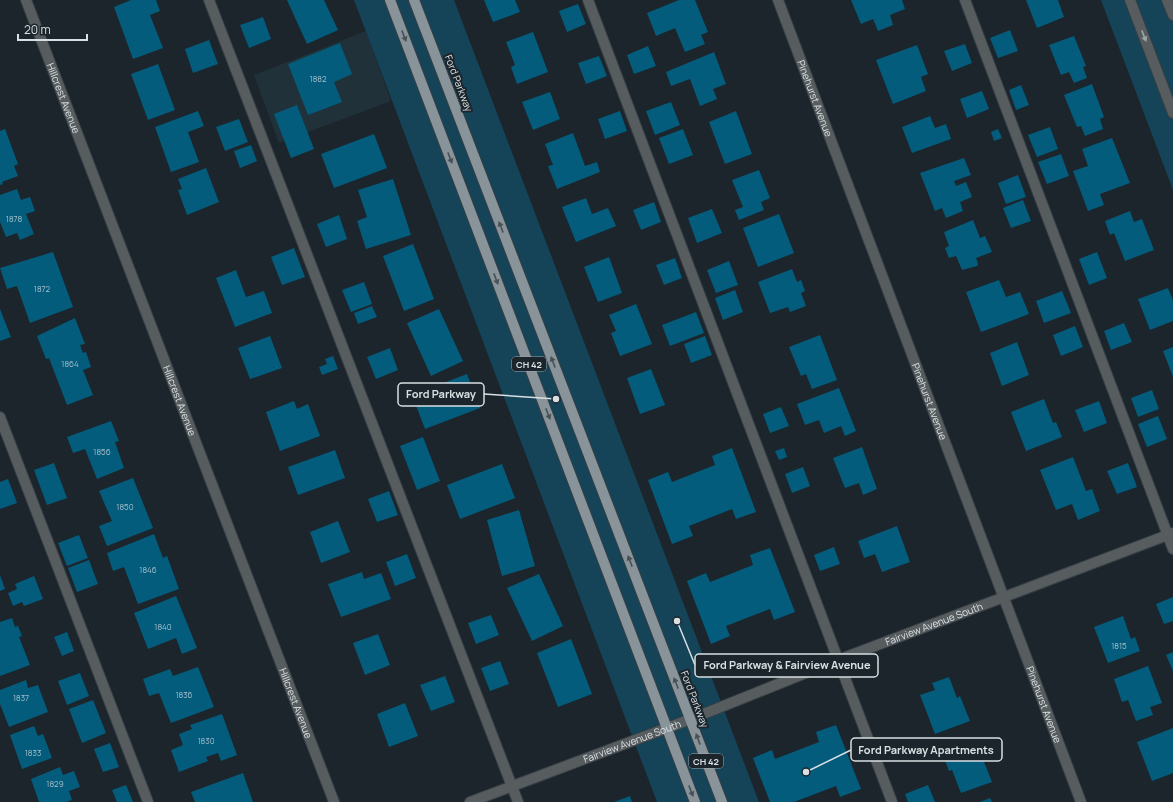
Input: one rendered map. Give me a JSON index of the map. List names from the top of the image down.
{
  "streets": {
    "main road": ["Ford Parkway", "CH 42"],
    "street": ["Pinehurst Avenue", "Hillcrest Avenue", "Fairview Avenue South"]
  },
  "crossings": [
    ["Ford Parkway", "Fairview Avenue South"],
    ["Pinehurst Avenue", "Fairview Avenue South"],
    ["CH 42", "Fairview Avenue South"]
  ],
  "places": ["Ford Parkway", "Ford Parkway & Fairview Avenue", "Ford Parkway Apartments"],
  "house_numbers": [
    "1882",
    "1878",
    "1872",
    "1864",
    "1856",
    "1850",
    "1846",
    "1840",
    "1815",
    "1836",
    "1837",
    "1830",
    "1833",
    "1829"
  ],
  "scale_bar": "20 m"
}
